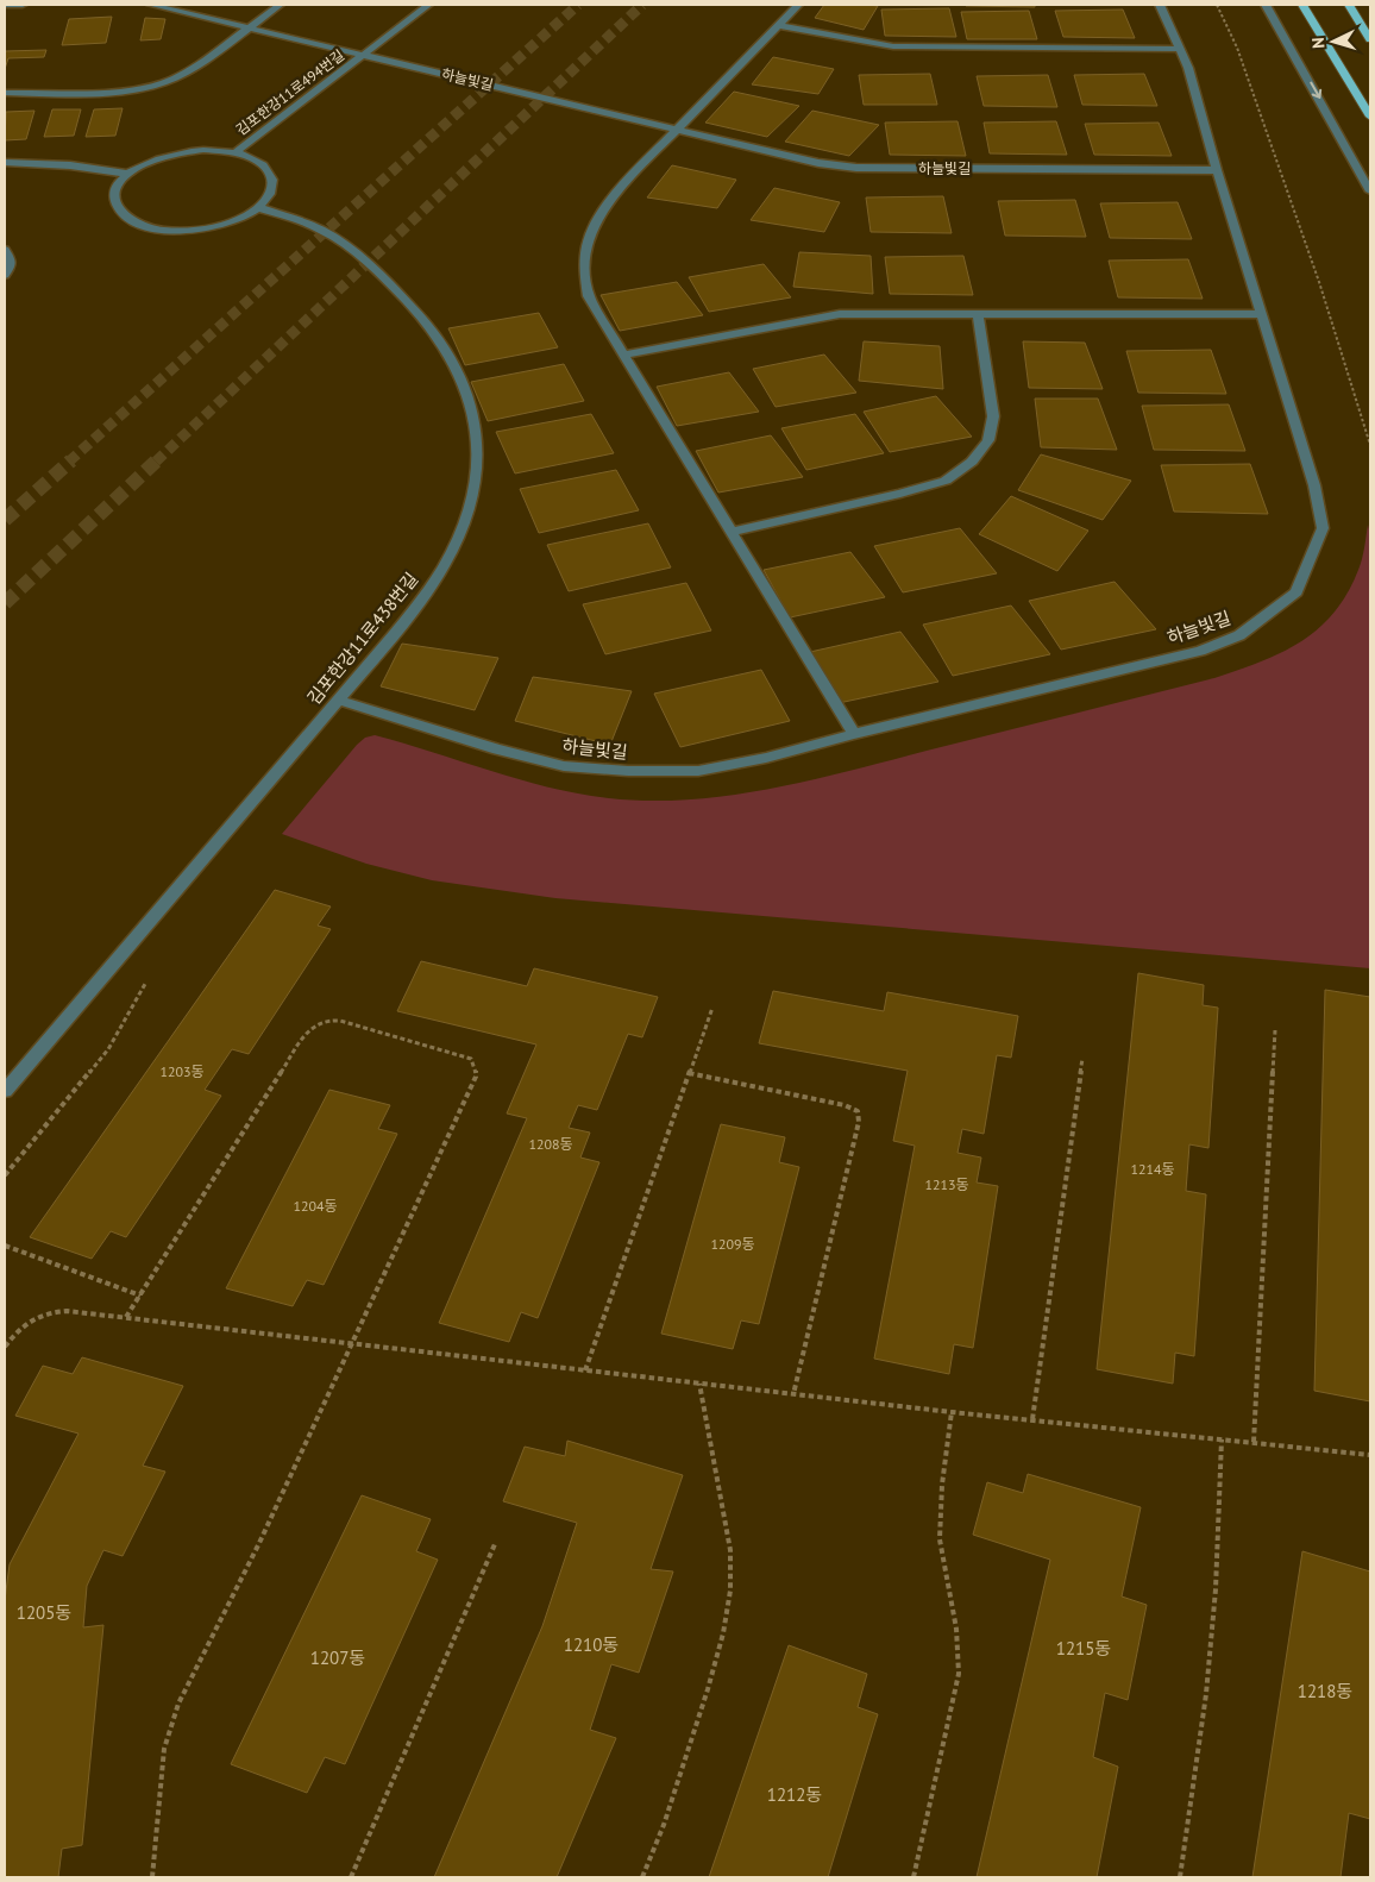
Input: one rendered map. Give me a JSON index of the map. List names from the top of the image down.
{
  "streets": {
    "street": ["하늘빛길", "김포한강11로494번길", "김포한강11로438번길"]
  },
  "crossings": [
    ["하늘빛길", "김포한강11로494번길"],
    ["하늘빛길", "김포한강11로438번길"]
  ],
  "house_numbers": [
    "1203동",
    "1208동",
    "1214동",
    "1213동",
    "1204동",
    "1209동",
    "1205동",
    "1210동",
    "1215동",
    "1207동",
    "1218동",
    "1212동"
  ],
  "north": "left"
}
